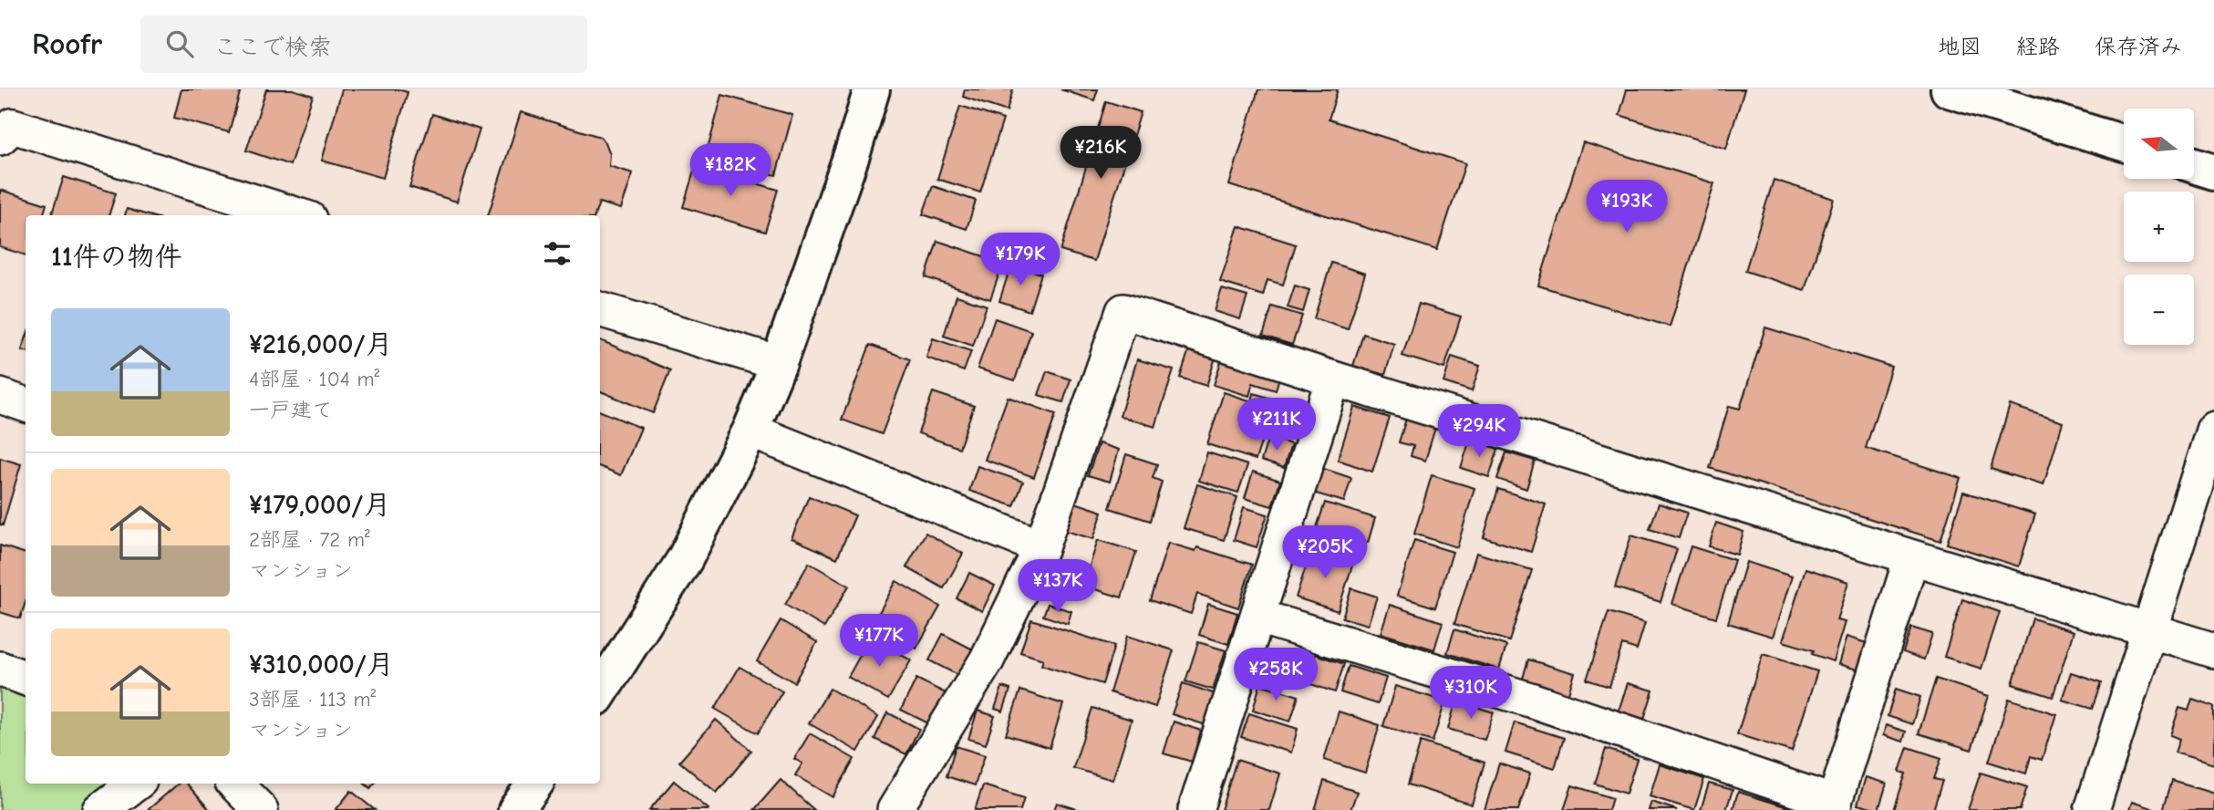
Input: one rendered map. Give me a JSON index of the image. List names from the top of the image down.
{
  "north": "left",
  "page": {
    "header": "Roofr",
    "search": "ここで検索",
    "nav": ["地図", "経路", "保存済み"],
    "map_buttons": ["+", "−"],
    "price": [
      "¥216K",
      "¥182K",
      "¥193K",
      "¥179K",
      "¥211K",
      "¥294K",
      "¥205K",
      "¥137K",
      "¥177K",
      "¥258K",
      "¥310K"
    ],
    "heading": "11件の物件",
    "list": [
      {
        "name": "¥216,000/月",
        "note": "4部屋 · 104 m² · 一戸建て"
      },
      {
        "name": "¥179,000/月",
        "note": "2部屋 · 72 m² · マンション"
      },
      {
        "name": "¥310,000/月",
        "note": "3部屋 · 113 m² · マンション"
      }
    ]
  }
}
